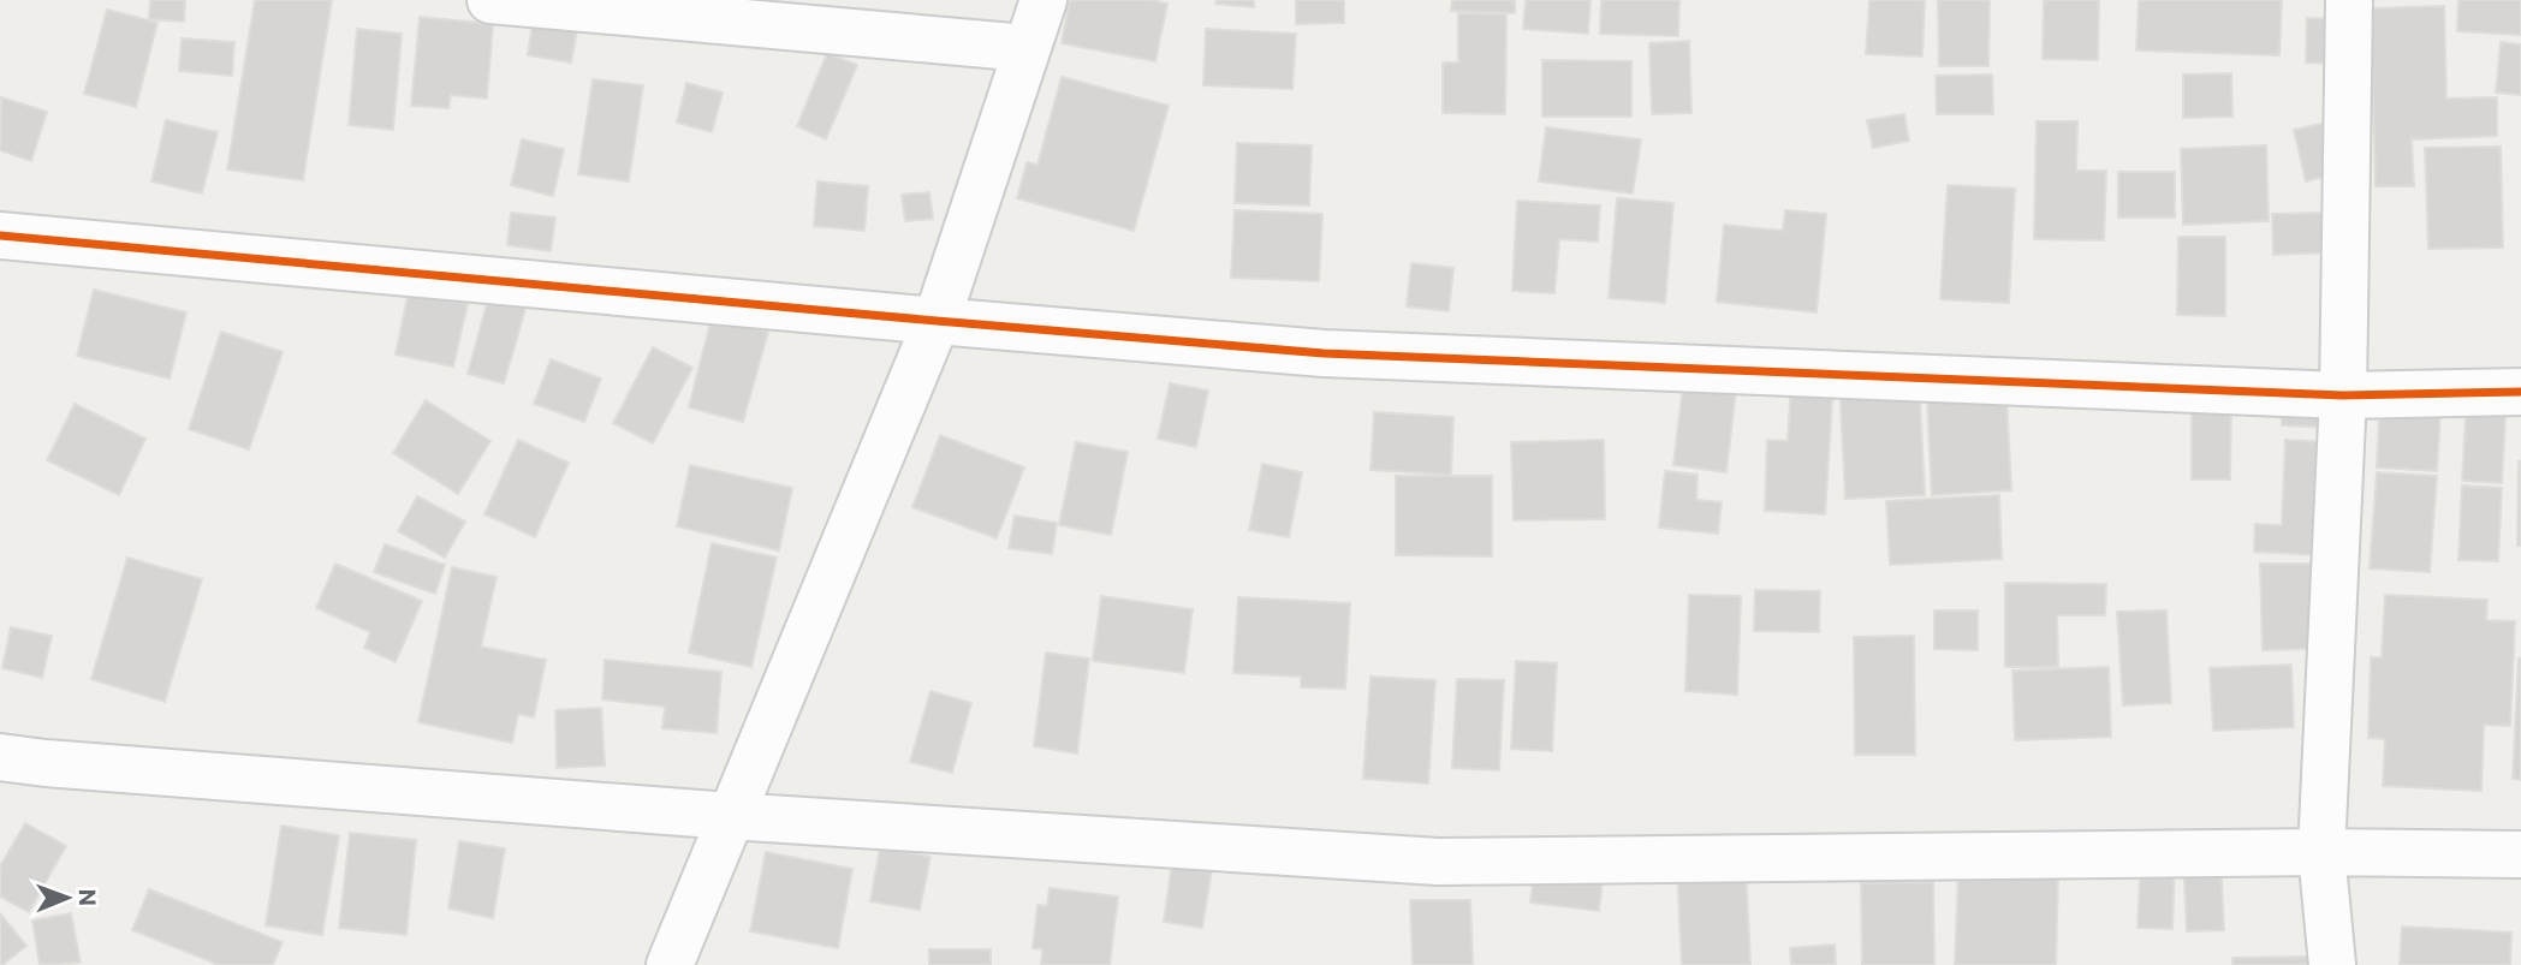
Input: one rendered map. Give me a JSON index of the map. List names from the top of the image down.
{
  "north": "right"
}
